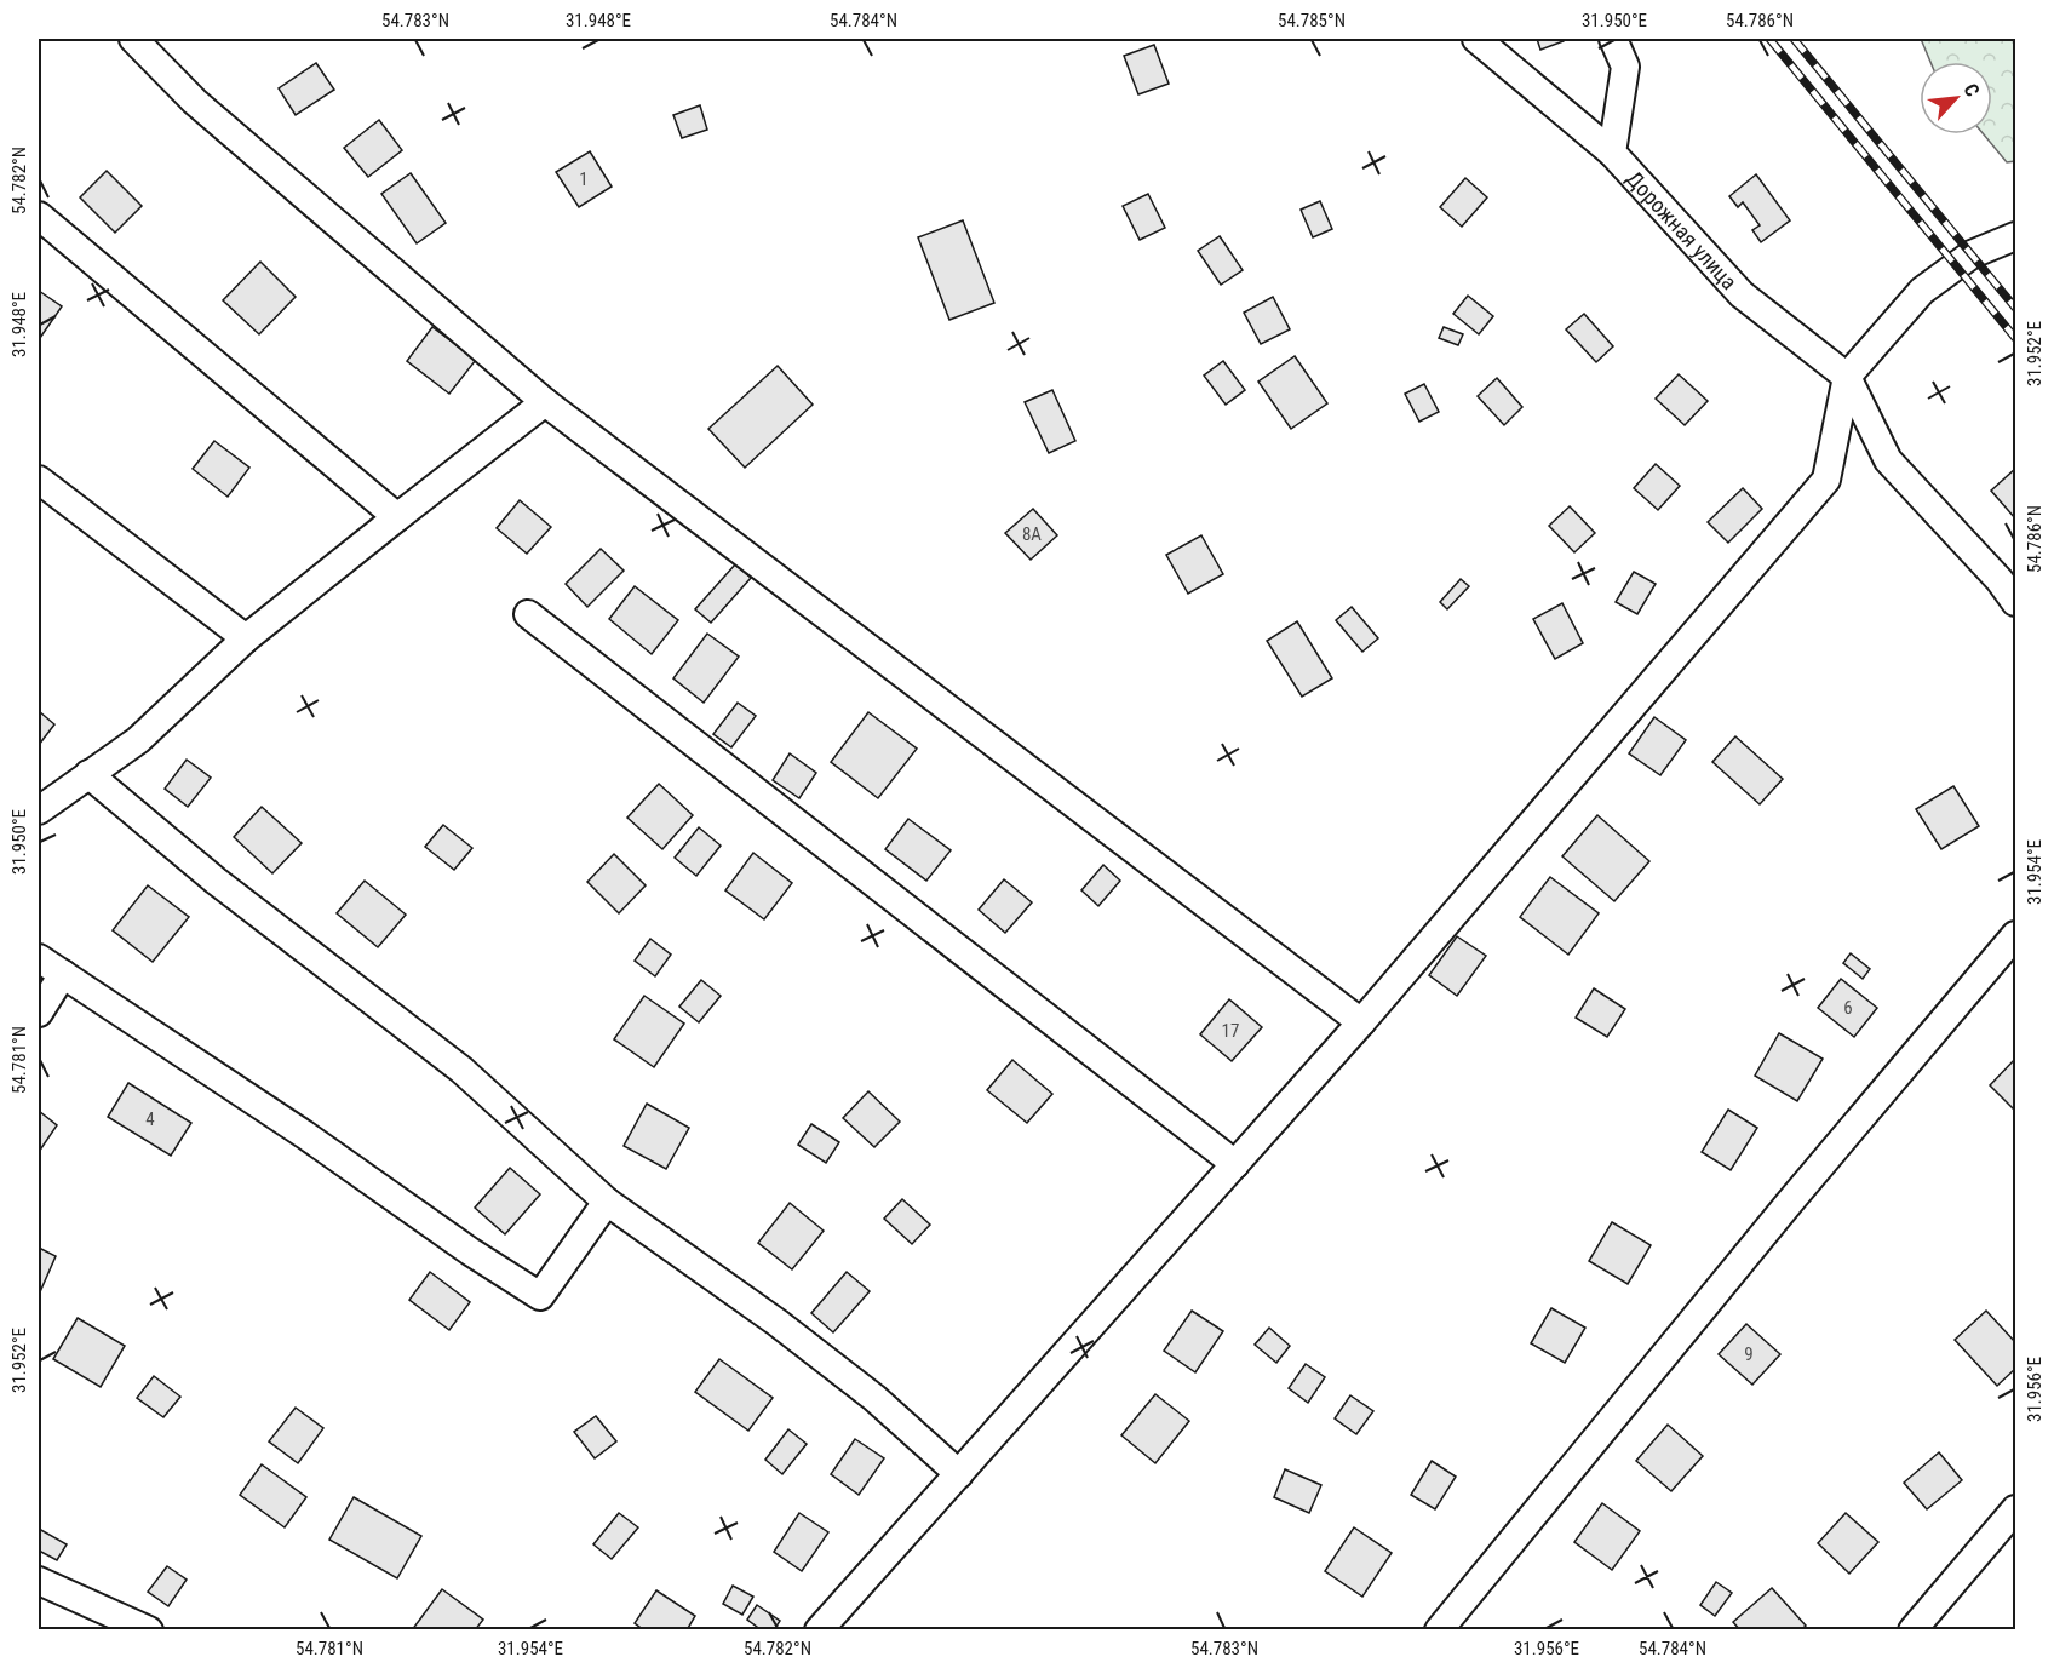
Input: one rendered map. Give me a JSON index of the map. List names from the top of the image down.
{
  "streets": {
    "street": ["Дорожная улица"]
  },
  "house_numbers": [
    "1",
    "8А",
    "6",
    "17",
    "4",
    "9"
  ],
  "north": "top right",
  "coordinates": [
    "54.783°N",
    "31.948°E",
    "54.784°N",
    "54.785°N",
    "31.950°E",
    "54.786°N",
    "54.782°N",
    "31.952°E",
    "31.954°E",
    "54.781°N",
    "31.956°E"
  ]
}
